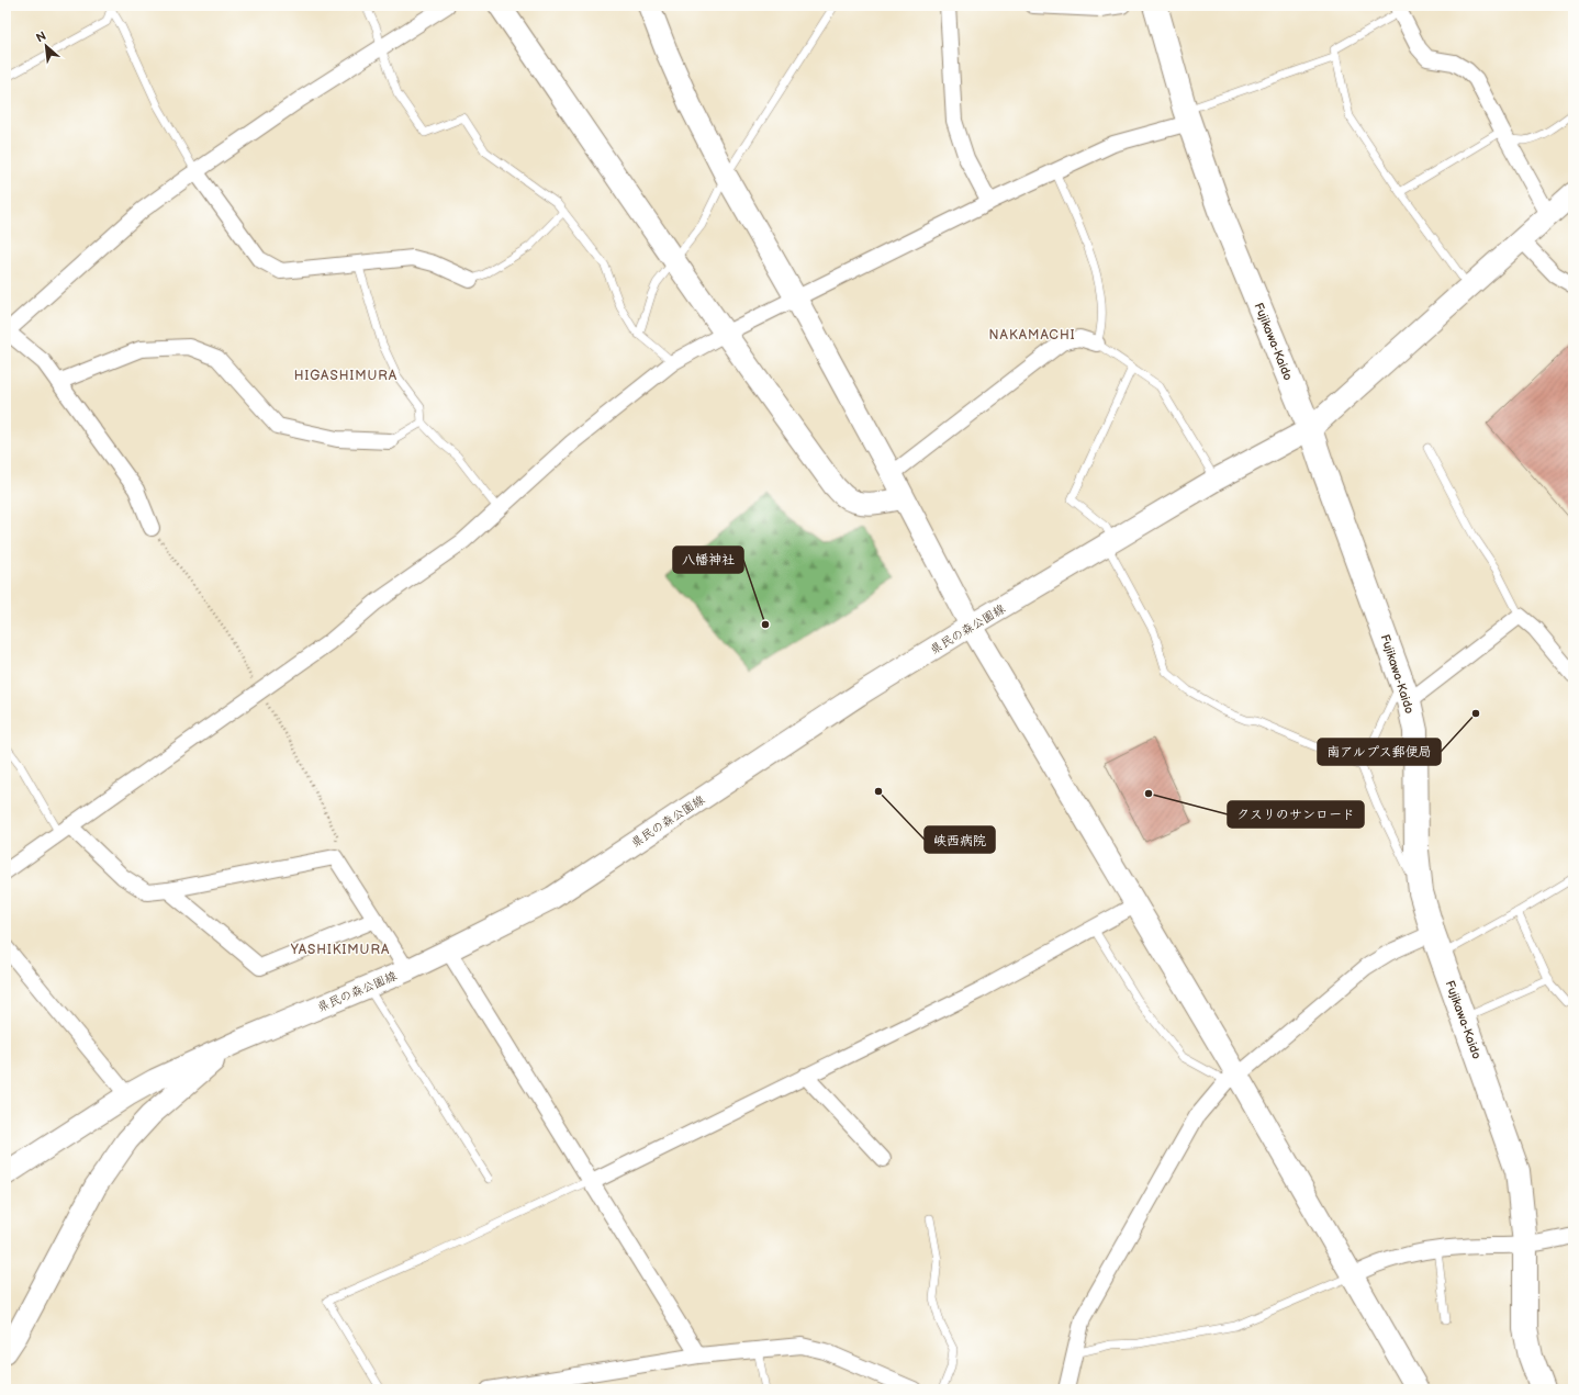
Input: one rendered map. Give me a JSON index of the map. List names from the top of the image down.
{
  "streets": {
    "main road": ["Fujikawa-Kaido"],
    "street": ["県民の森公園線"]
  },
  "crossings": [
    ["Fujikawa-Kaido", "県民の森公園線"]
  ],
  "districts": ["NAKAMACHI", "HIGASHIMURA", "YASHIKIMURA"],
  "places": [
    "八幡神社",
    "南アルプス郵便局",
    "峡西病院",
    "クスリのサンロード"
  ],
  "north": "top left"
}
